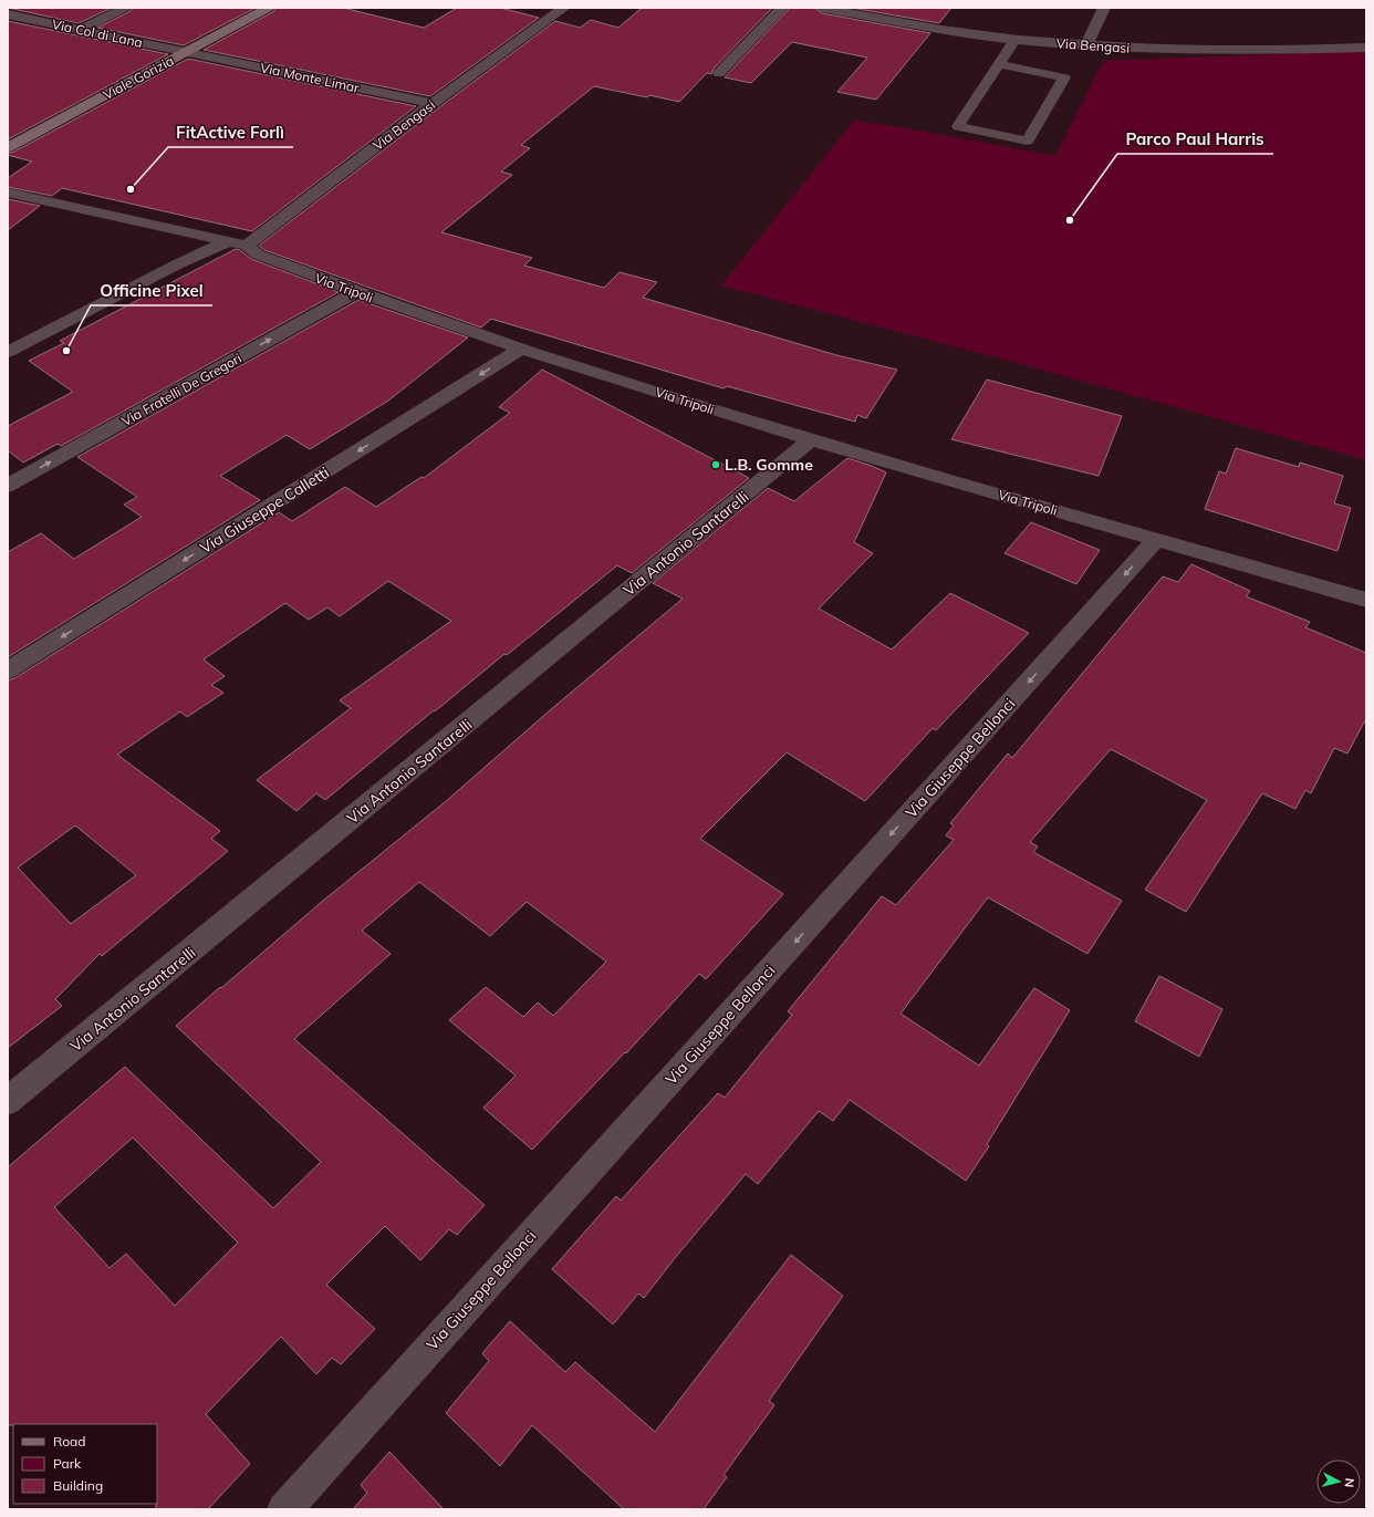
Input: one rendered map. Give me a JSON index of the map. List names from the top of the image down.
{
  "streets": {
    "street": [
      "Via Col di Lana",
      "Via Bengasi",
      "Viale Gorizia",
      "Via Monte Limar",
      "Via Tripoli",
      "Via Fratelli De Gregori",
      "Via Giuseppe Calletti",
      "Via Antonio Santarelli",
      "Via Giuseppe Bellonci"
    ]
  },
  "crossings": [
    ["Via Col di Lana", "Viale Gorizia"],
    ["Via Col di Lana", "Via Monte Limar"],
    ["Via Bengasi", "Via Monte Limar"],
    ["Via Bengasi", "Via Tripoli"],
    ["Viale Gorizia", "Via Monte Limar"],
    ["Via Tripoli", "Via Fratelli De Gregori"],
    ["Via Tripoli", "Via Giuseppe Calletti"],
    ["Via Tripoli", "Via Antonio Santarelli"],
    ["Via Tripoli", "Via Giuseppe Bellonci"]
  ],
  "one_way": ["Via Giuseppe Calletti", "Via Giuseppe Bellonci"],
  "places": [
    "FitActive Forlì",
    "Parco Paul Harris",
    "Officine Pixel",
    "L.B. Gomme"
  ],
  "legend": ["Road", "Park", "Building"],
  "north": "right"
}
